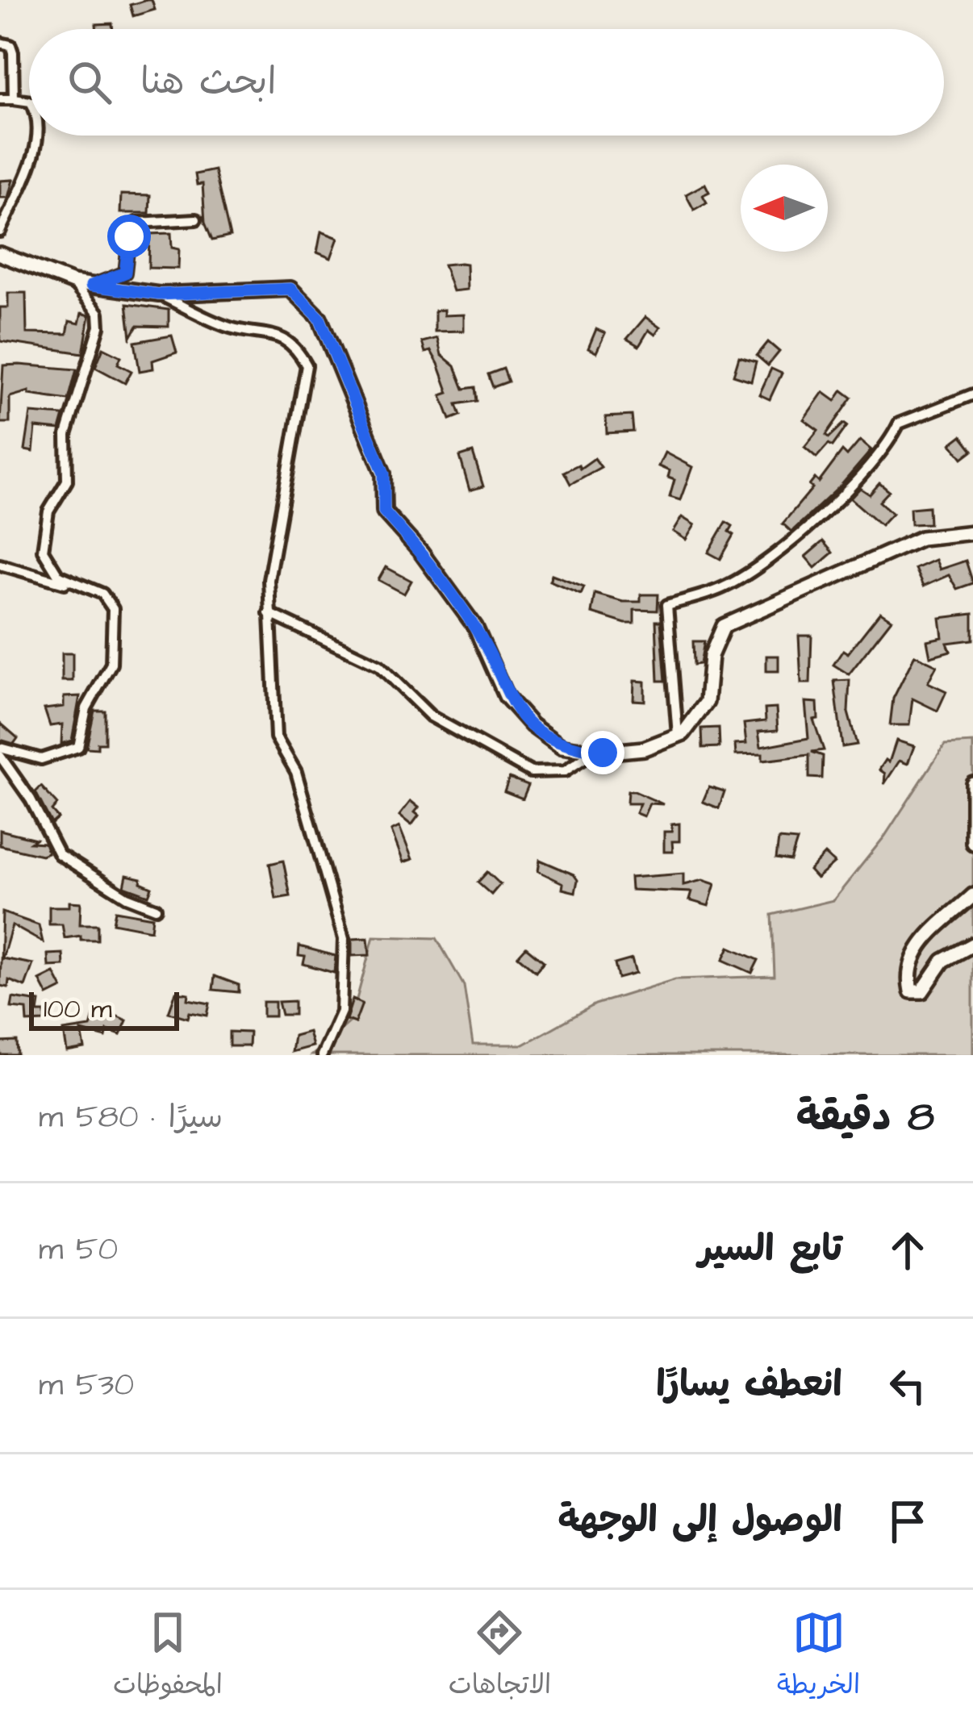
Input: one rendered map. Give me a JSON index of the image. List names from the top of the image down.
{
  "scale_bar": "100 m",
  "north": "left",
  "page": {
    "search": "ابحث هنا",
    "scale": "100 m",
    "heading": ["8 دقيقة", "سيرًا · 580 m"],
    "list": [
      ["تابع السير", "50 m"],
      ["انعطف يسارًا", "530 m"],
      "الوصول إلى الوجهة"
    ],
    "nav": ["الخريطة", "الاتجاهات", "المحفوظات"]
  }
}
